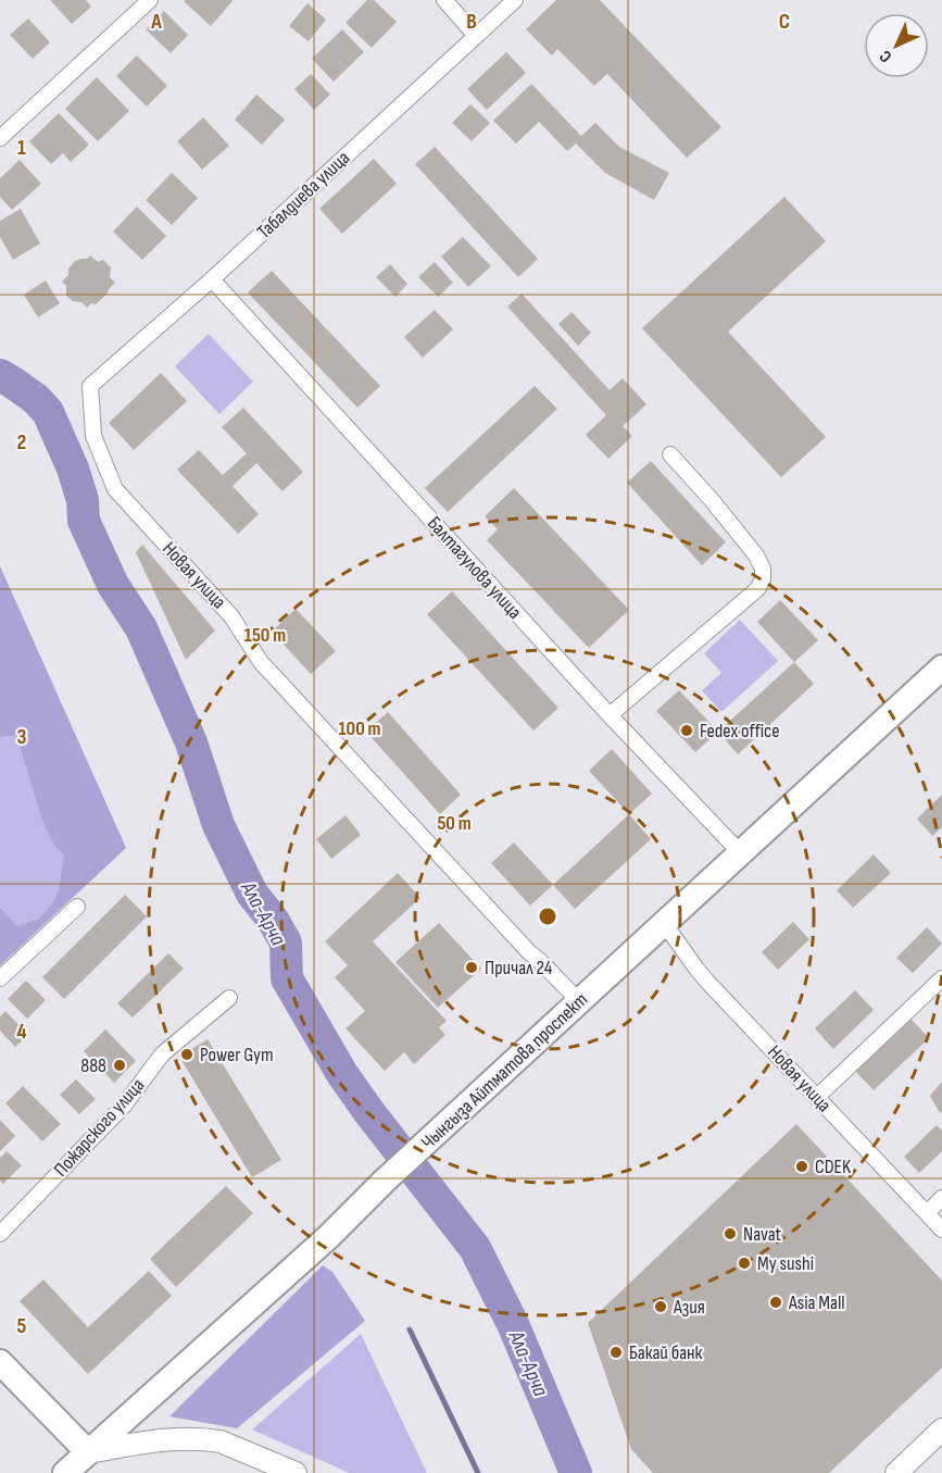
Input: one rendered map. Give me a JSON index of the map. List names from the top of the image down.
{
  "streets": {
    "main road": ["Чынгыза Айтматова проспект"],
    "street": [
      "Табалдиева улица",
      "Балтагулова улица",
      "Новая улица",
      "Пожарского улица"
    ]
  },
  "crossings": [
    ["Табалдиева улица", "Балтагулова улица"],
    ["Табалдиева улица", "Новая улица"],
    ["Балтагулова улица", "Чынгыза Айтматова проспект"],
    ["Новая улица", "Чынгыза Айтматова проспект"]
  ],
  "water": ["Ала-Арча"],
  "places": [
    "Fedex office",
    "Причал 24",
    "Power Gym",
    "888",
    "CDEK",
    "Navat",
    "My sushi",
    "Asia Mall",
    "Азия",
    "Бакай банк"
  ],
  "north": "bottom left",
  "grid": {
    "columns": ["A", "B", "C"],
    "rows": [
      "1",
      "2",
      "3",
      "4",
      "5"
    ]
  },
  "rings": ["150 m", "100 m", "50 m"]
}
